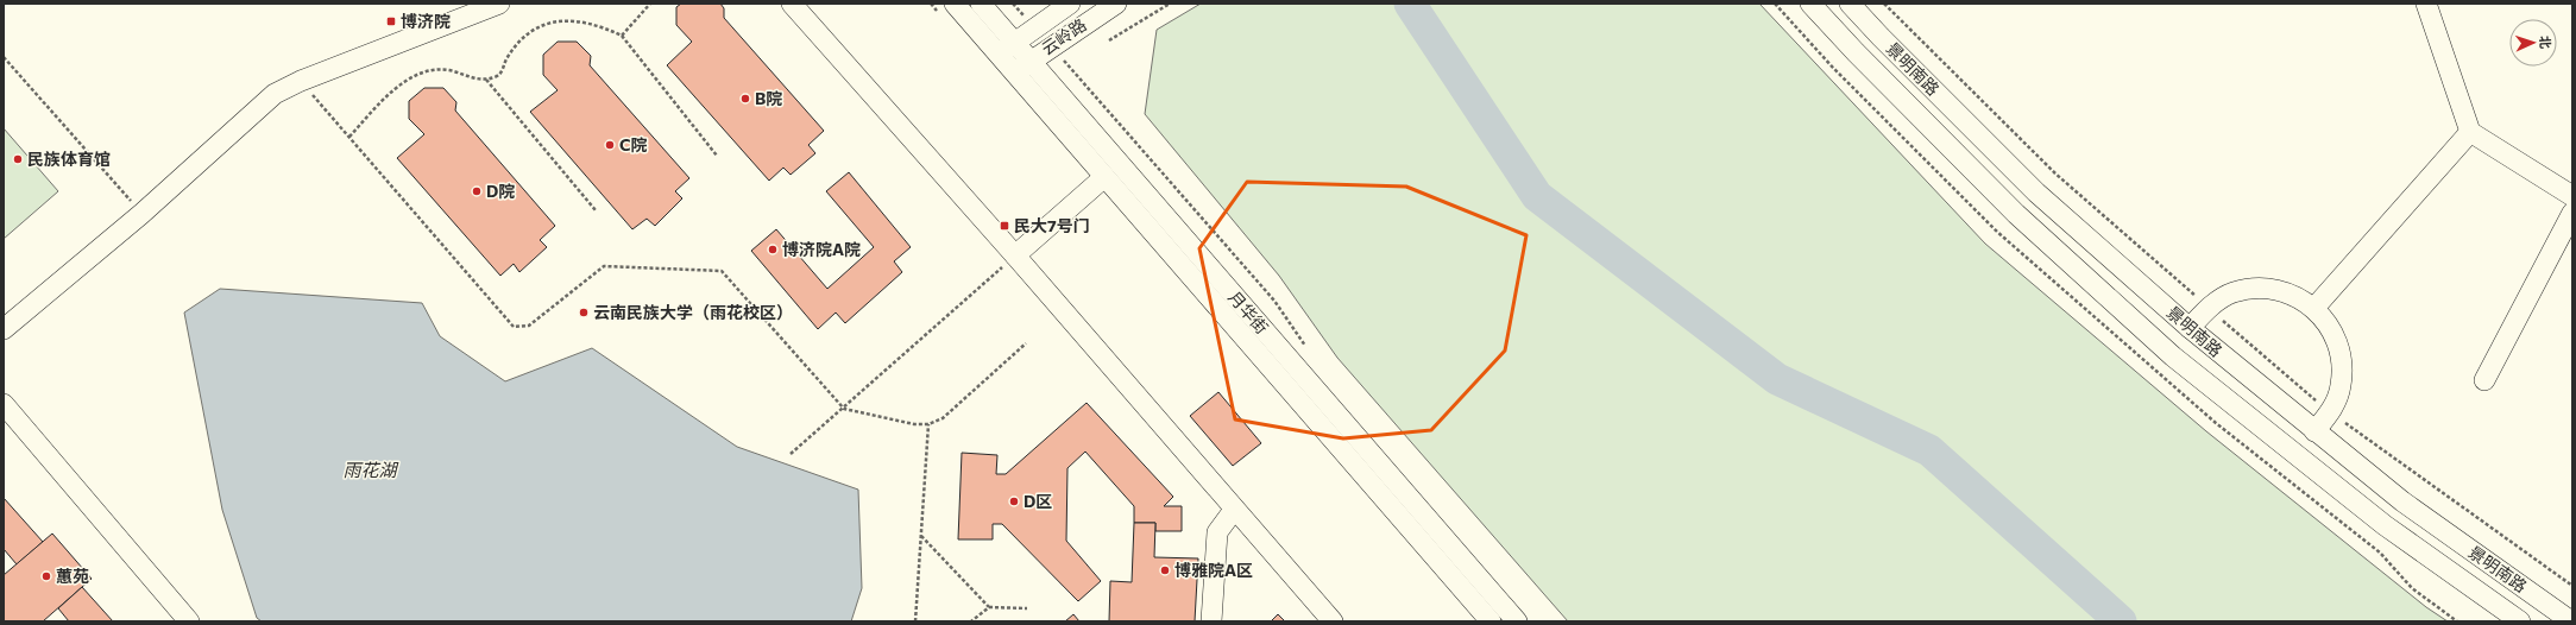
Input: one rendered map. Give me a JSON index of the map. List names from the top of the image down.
{
  "streets": {
    "street": ["云岭路", "景明南路", "月华街"]
  },
  "crossings": [
    ["云岭路", "月华街"]
  ],
  "water": ["雨花湖"],
  "places": {
    "transit": ["博济院", "民大7号门"],
    "other": [
      "B院",
      "C院",
      "民族体育馆",
      "D院",
      "博济院A院",
      "云南民族大学（雨花校区）",
      "D区",
      "博雅院A区",
      "蕙苑"
    ]
  },
  "north": "right"
}
